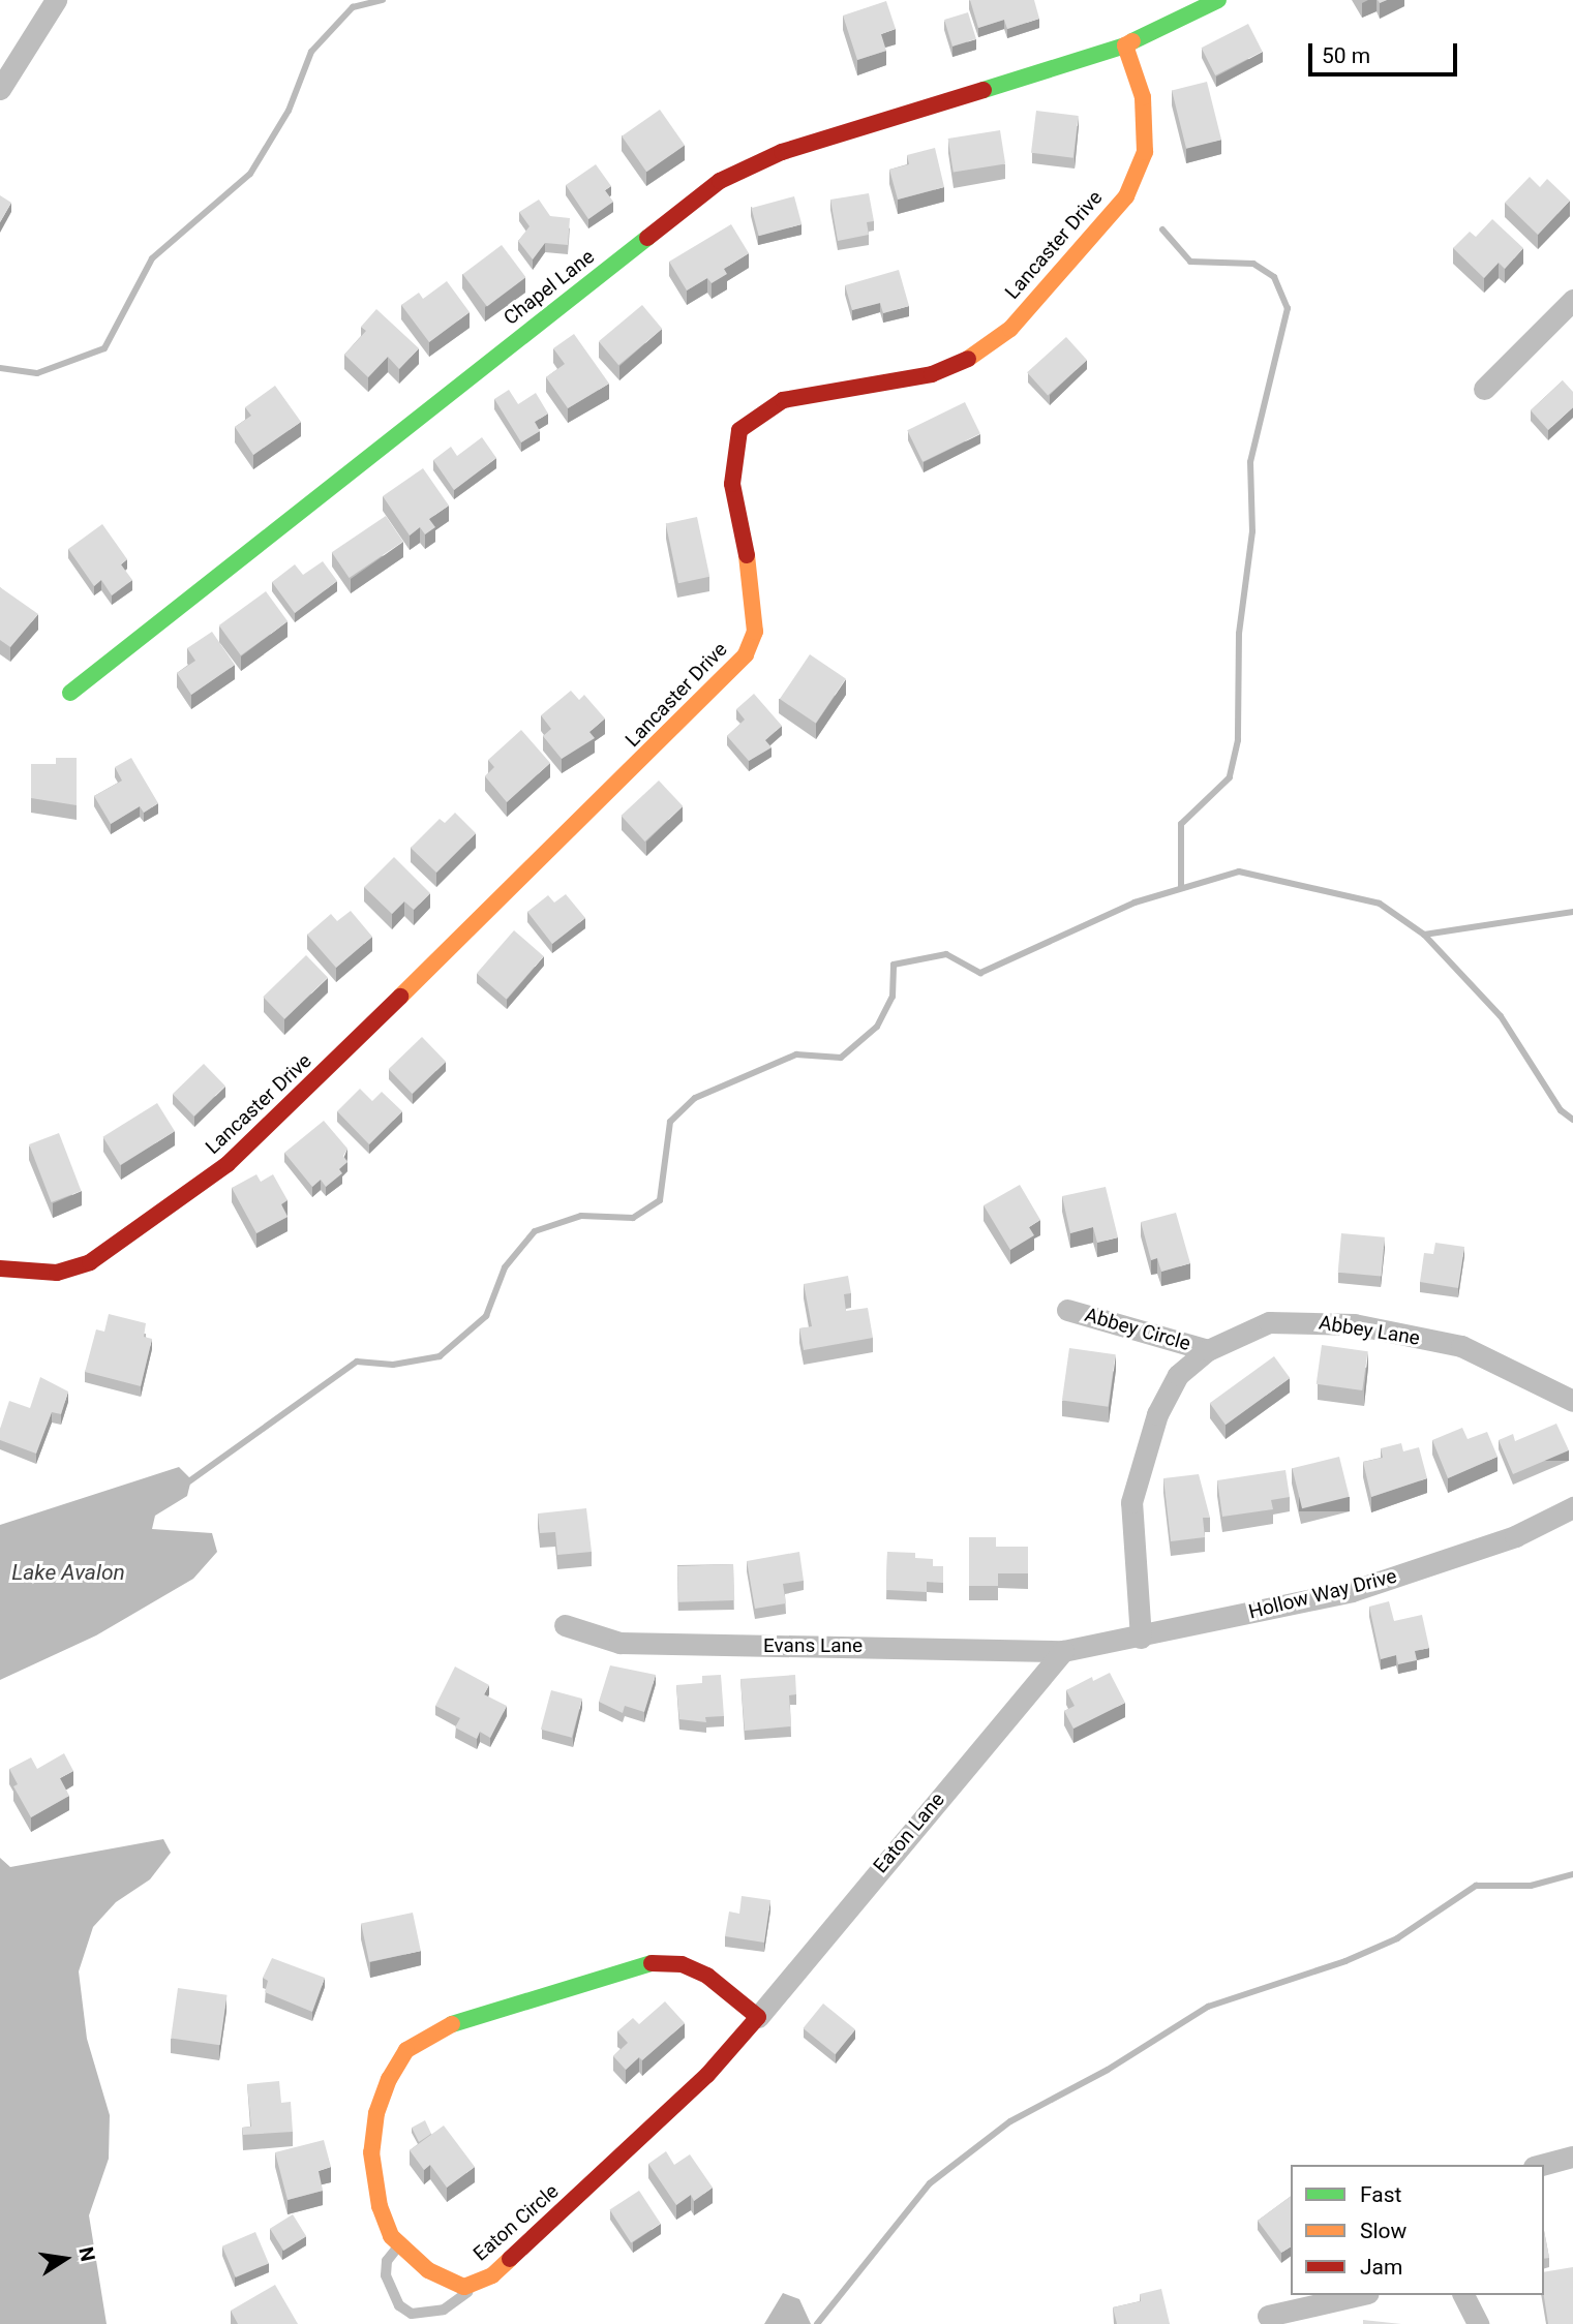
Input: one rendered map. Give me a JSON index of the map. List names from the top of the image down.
{
  "streets": {
    "street": [
      "Lancaster Drive",
      "Chapel Lane",
      "Abbey Circle",
      "Abbey Lane",
      "Hollow Way Drive",
      "Evans Lane",
      "Eaton Lane",
      "Eaton Circle"
    ]
  },
  "crossings": [
    ["Lancaster Drive", "Chapel Lane"],
    ["Abbey Circle", "Abbey Lane"],
    ["Abbey Lane", "Hollow Way Drive"],
    ["Hollow Way Drive", "Evans Lane"],
    ["Hollow Way Drive", "Eaton Lane"],
    ["Evans Lane", "Eaton Lane"],
    ["Eaton Lane", "Eaton Circle"]
  ],
  "water": ["Lake Avalon"],
  "legend": ["Fast", "Slow", "Jam"],
  "scale_bar": "50 m",
  "north": "right"
}
